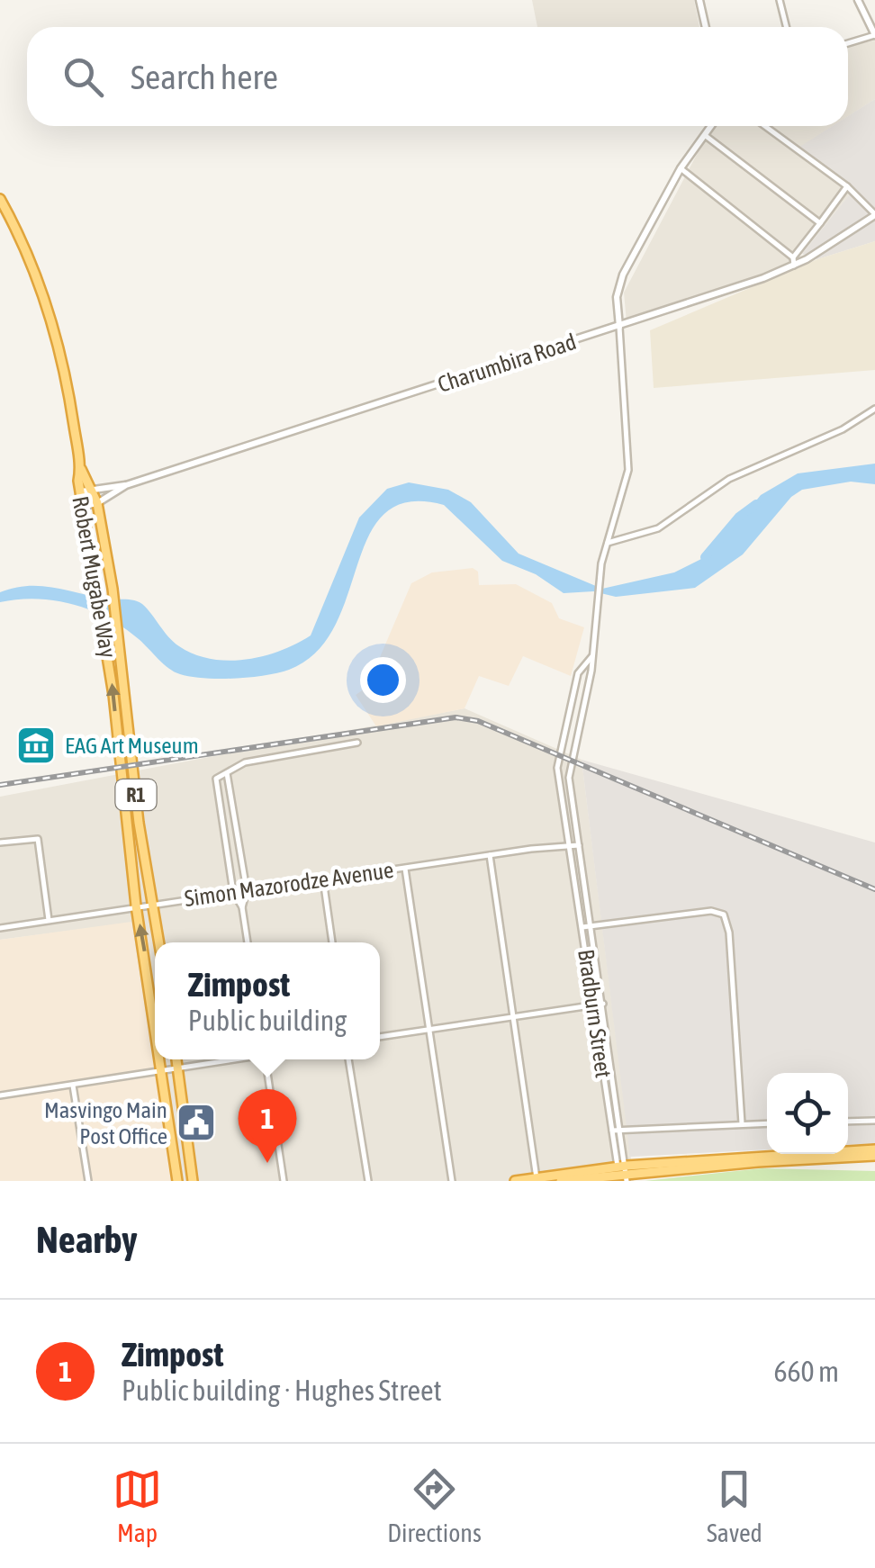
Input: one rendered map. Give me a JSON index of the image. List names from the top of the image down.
{
  "streets": {
    "highway": ["Robert Mugabe Way", "R1"],
    "street": ["Charumbira Road", "Simon Mazorodze Avenue", "Bradburn Street"]
  },
  "crossings": [
    ["Charumbira Road", "Robert Mugabe Way"],
    ["Charumbira Road", "Bradburn Street"],
    ["Robert Mugabe Way", "R1"],
    ["Robert Mugabe Way", "Simon Mazorodze Avenue"],
    ["Simon Mazorodze Avenue", "Bradburn Street"]
  ],
  "places": {
    "museum": ["EAG Art Museum"],
    "public building": ["Masvingo Main Post Office"]
  },
  "page": {
    "search": "Search here",
    "popup": ["Zimpost", "Public building"],
    "pins": "1",
    "heading": "Nearby",
    "list": [
      {
        "mark": "1",
        "name": "Zimpost",
        "note": "Public building · Hughes Street",
        "value": "660 m"
      }
    ],
    "nav": ["Map", "Directions", "Saved"]
  }
}
